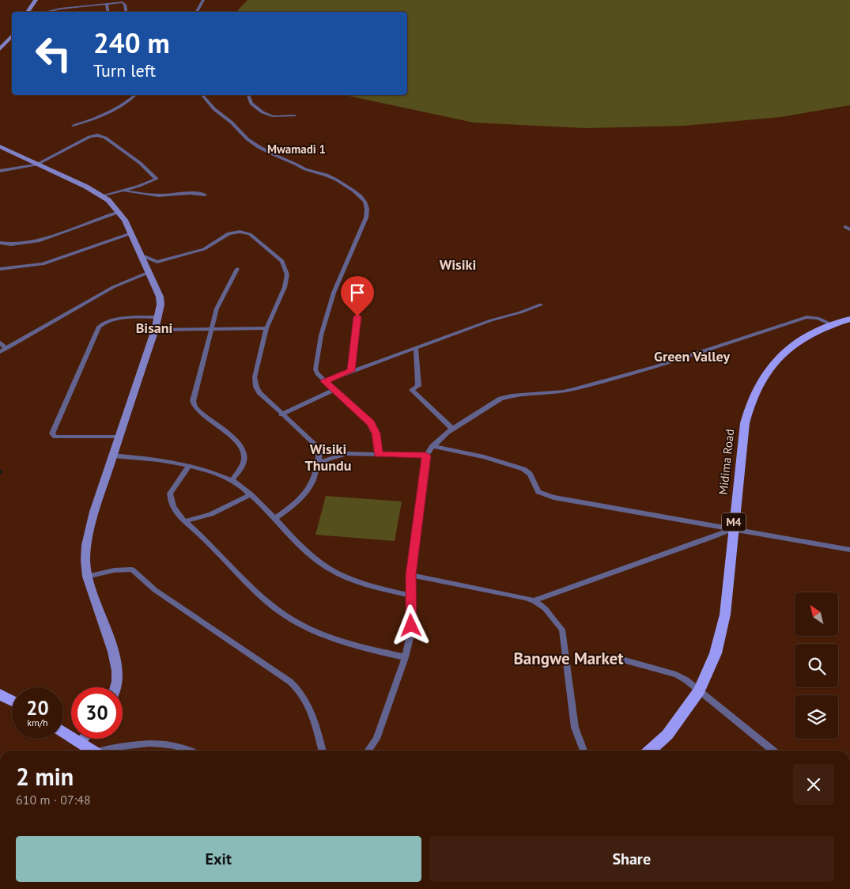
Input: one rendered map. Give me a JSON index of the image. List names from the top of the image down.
{
  "streets": {
    "main road": ["Midima Road", "M4"]
  },
  "districts": [
    "Mwamadi 1",
    "Wisiki",
    "Bisani",
    "Green Valley",
    "Wisiki Thundu",
    "Bangwe Market"
  ],
  "north": "top left",
  "page": {
    "turn": ["240 m", "Turn left"],
    "speed": "20 km/h",
    "limit": "30",
    "heading": ["2 min", "610 m · 07:48"],
    "buttons": ["Exit", "Share"]
  }
}
